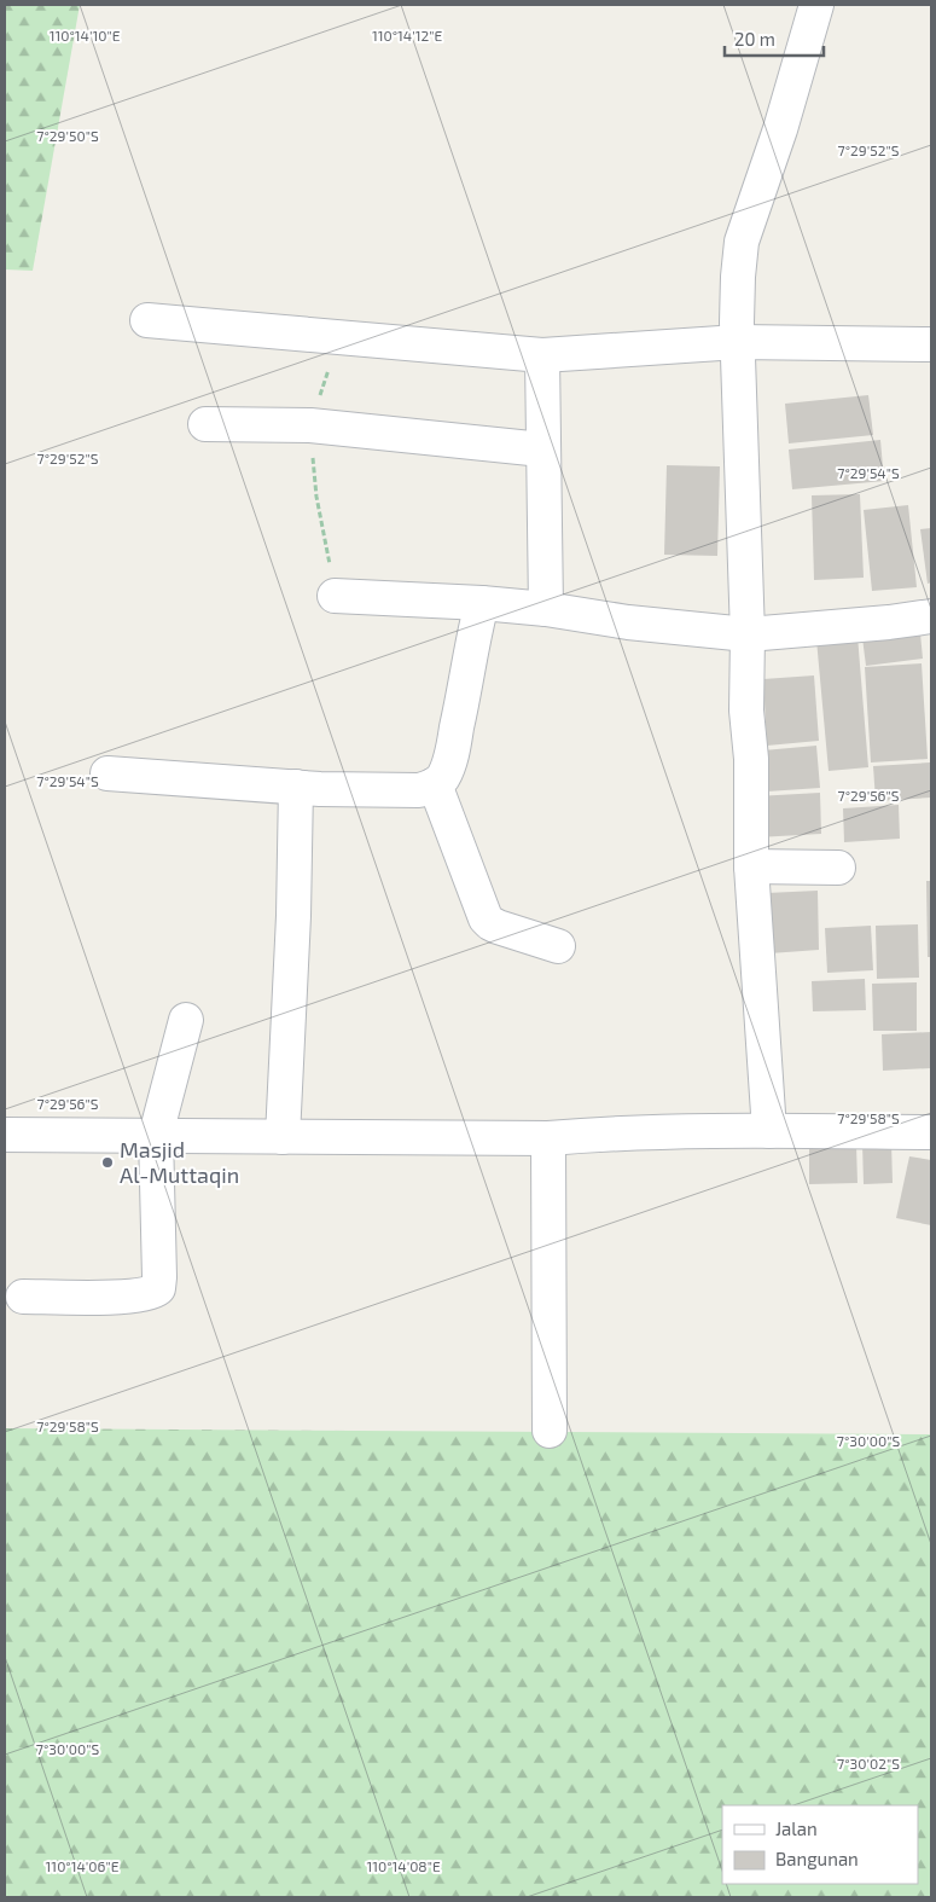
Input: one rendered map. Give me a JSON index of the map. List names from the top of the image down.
{
  "places": ["Masjid Al-Muttaqin"],
  "legend": ["Jalan", "Bangunan"],
  "scale_bar": "20 m",
  "coordinates": [
    "110°14'10\"E",
    "110°14'12\"E",
    "7°29'50\"S",
    "7°29'52\"S",
    "7°29'54\"S",
    "7°29'56\"S",
    "7°29'58\"S",
    "7°30'00\"S",
    "7°30'02\"S",
    "110°14'06\"E",
    "110°14'08\"E"
  ]
}
